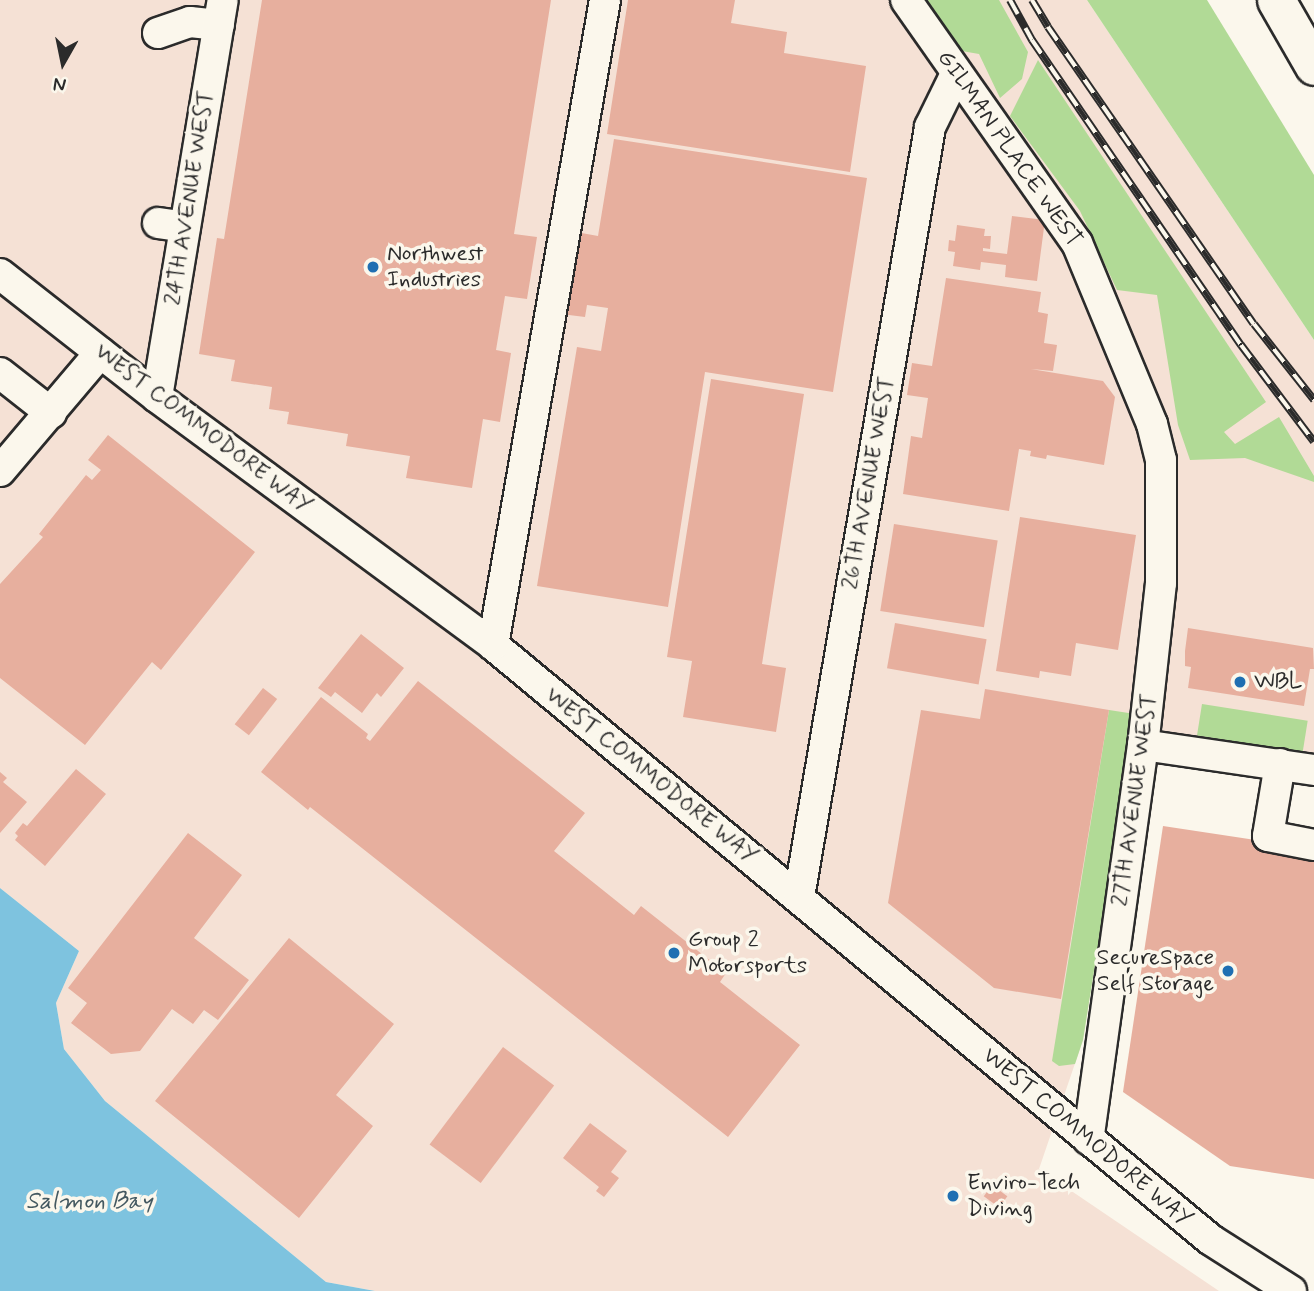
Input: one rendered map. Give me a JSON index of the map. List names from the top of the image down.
{
  "streets": {
    "street": [
      "GILMAN PLACE WEST",
      "24TH AVENUE WEST",
      "WEST COMMODORE WAY",
      "26TH AVENUE WEST",
      "27TH AVENUE WEST"
    ]
  },
  "crossings": [
    ["GILMAN PLACE WEST", "26TH AVENUE WEST"],
    ["GILMAN PLACE WEST", "27TH AVENUE WEST"],
    ["24TH AVENUE WEST", "WEST COMMODORE WAY"],
    ["WEST COMMODORE WAY", "26TH AVENUE WEST"],
    ["WEST COMMODORE WAY", "27TH AVENUE WEST"]
  ],
  "water": ["Salmon Bay"],
  "places": [
    "Northwest Industries",
    "WBL",
    "Group 2 Motorsports",
    "SecureSpace Self Storage",
    "Enviro-Tech Diving"
  ],
  "north": "bottom"
}
